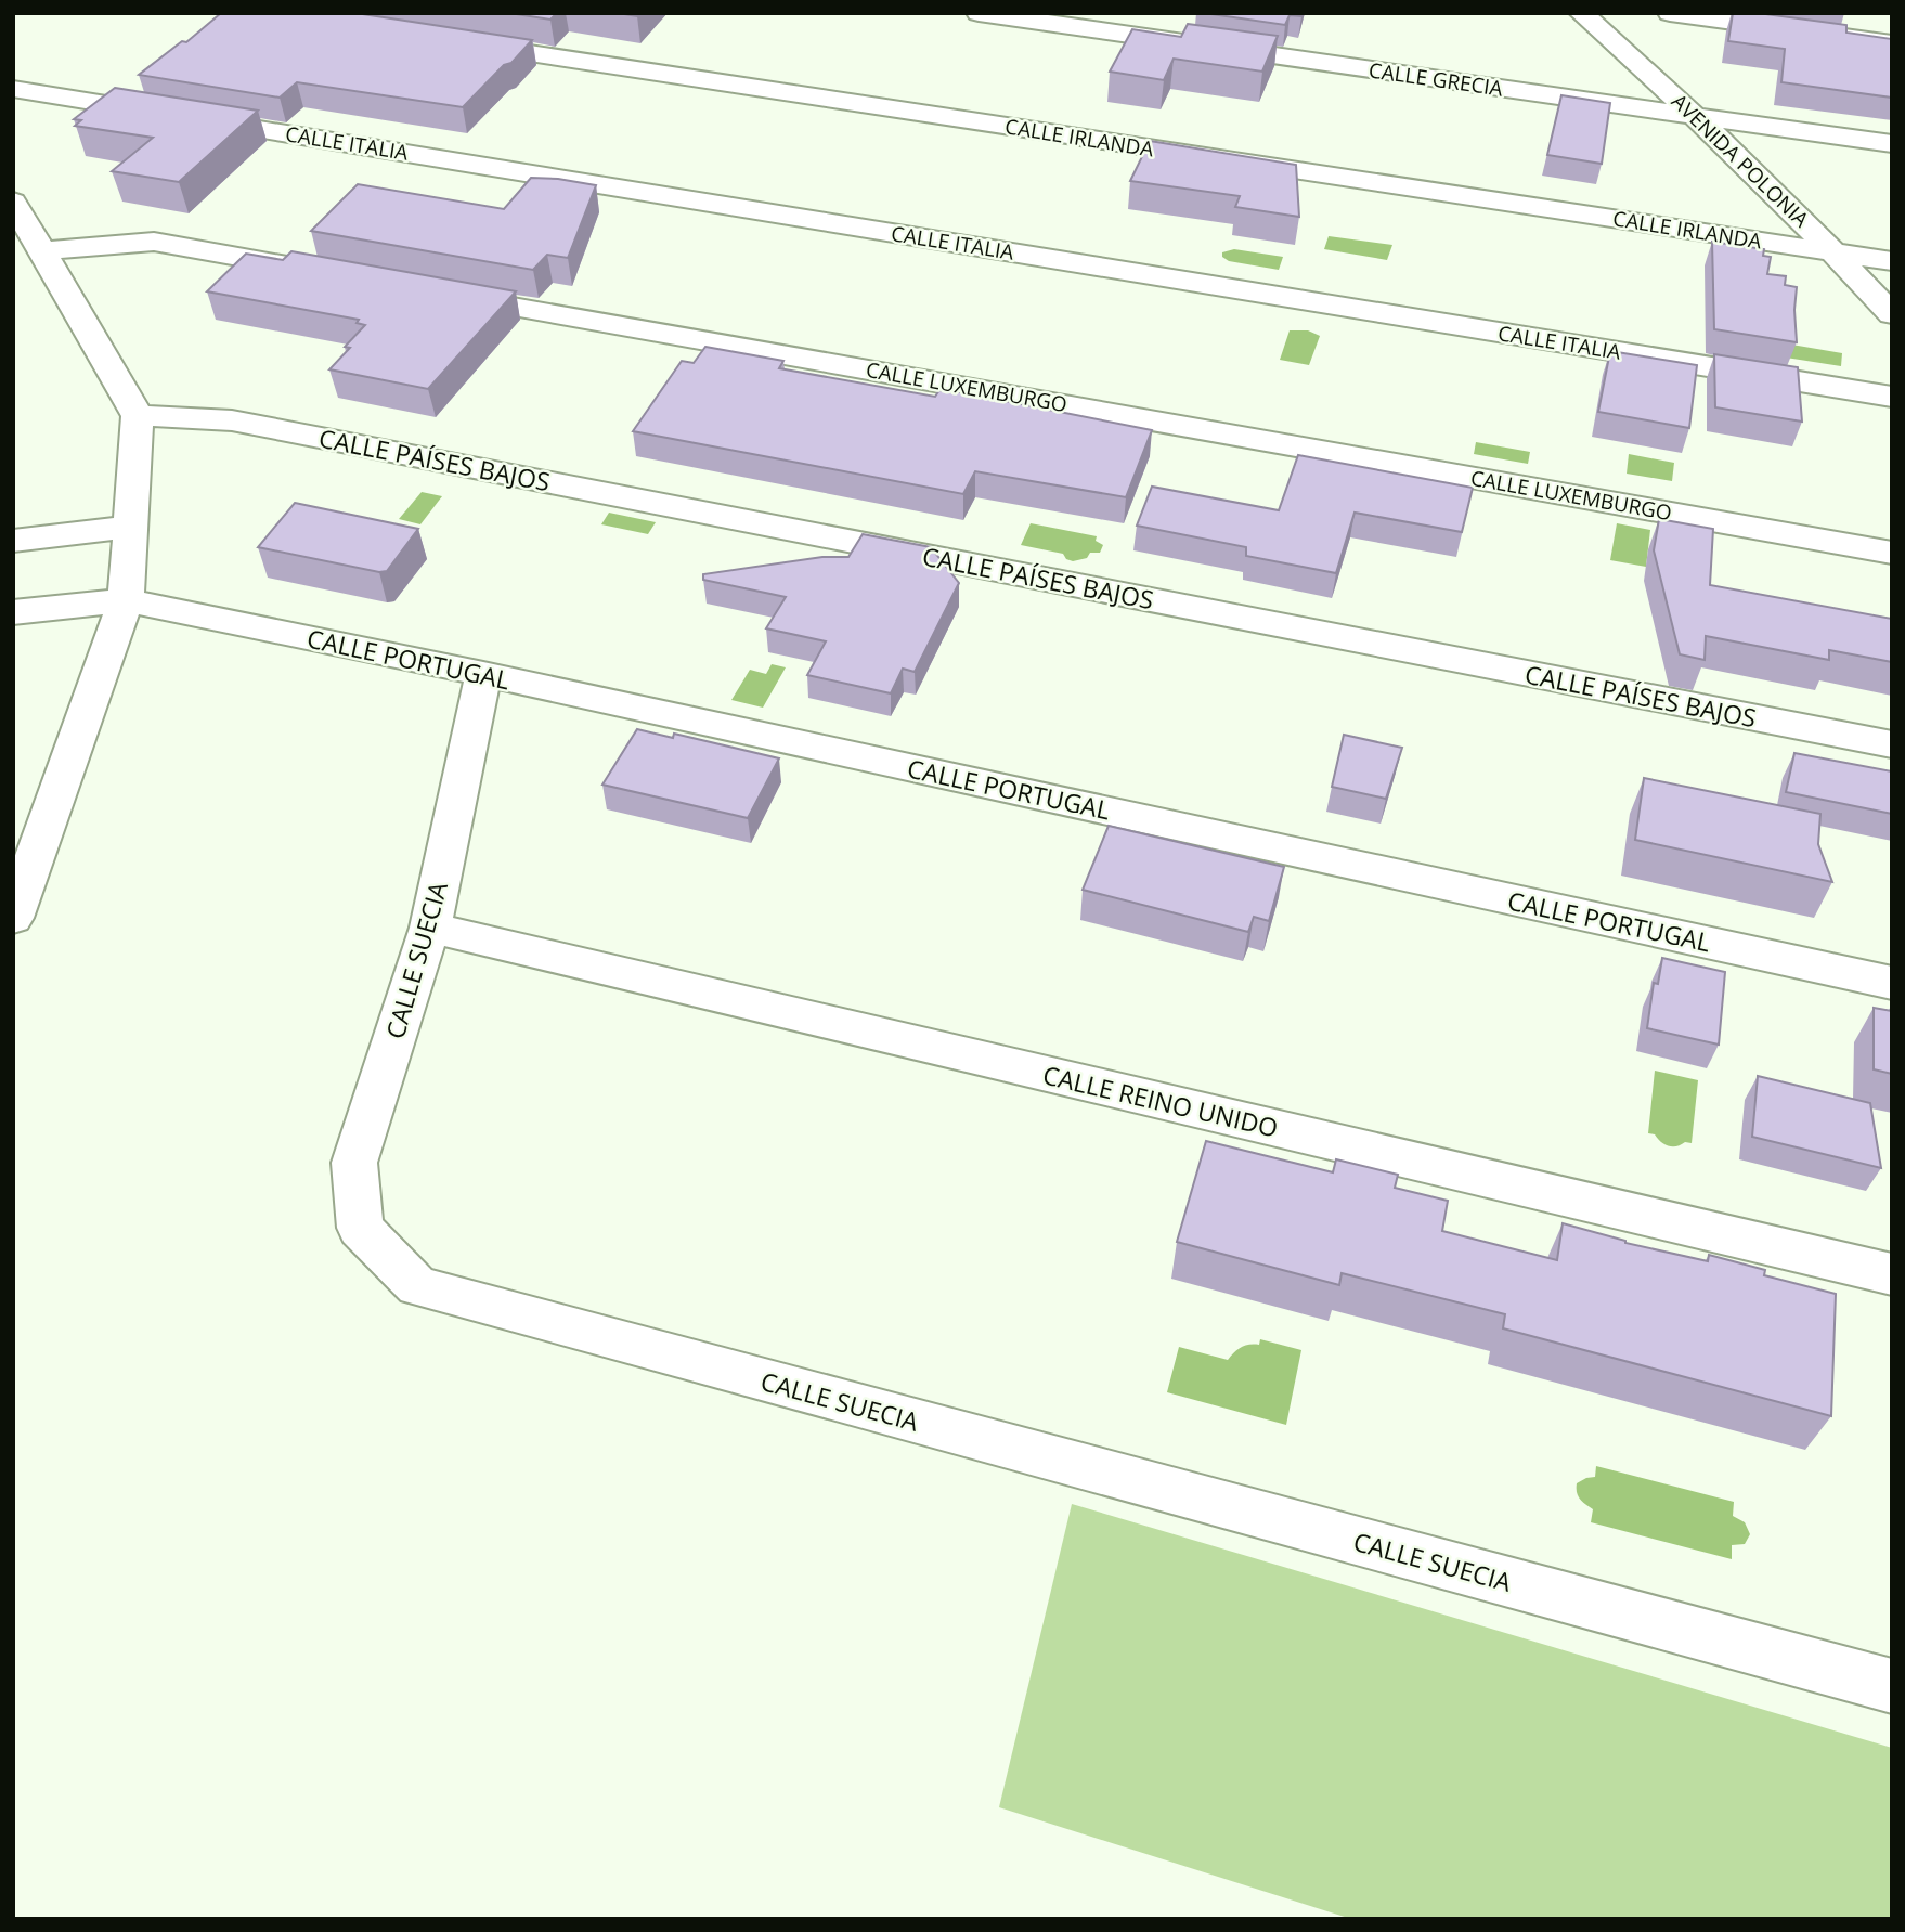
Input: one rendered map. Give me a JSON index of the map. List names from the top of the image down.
{
  "streets": {
    "street": [
      "CALLE GRECIA",
      "CALLE IRLANDA",
      "CALLE ITALIA",
      "AVENIDA POLONIA",
      "CALLE LUXEMBURGO",
      "CALLE PAÍSES BAJOS",
      "CALLE PORTUGAL",
      "CALLE SUECIA",
      "CALLE REINO UNIDO"
    ]
  },
  "crossings": [
    ["CALLE GRECIA", "AVENIDA POLONIA"],
    ["CALLE IRLANDA", "AVENIDA POLONIA"],
    ["CALLE PORTUGAL", "CALLE SUECIA"],
    ["CALLE SUECIA", "CALLE REINO UNIDO"]
  ]
}
